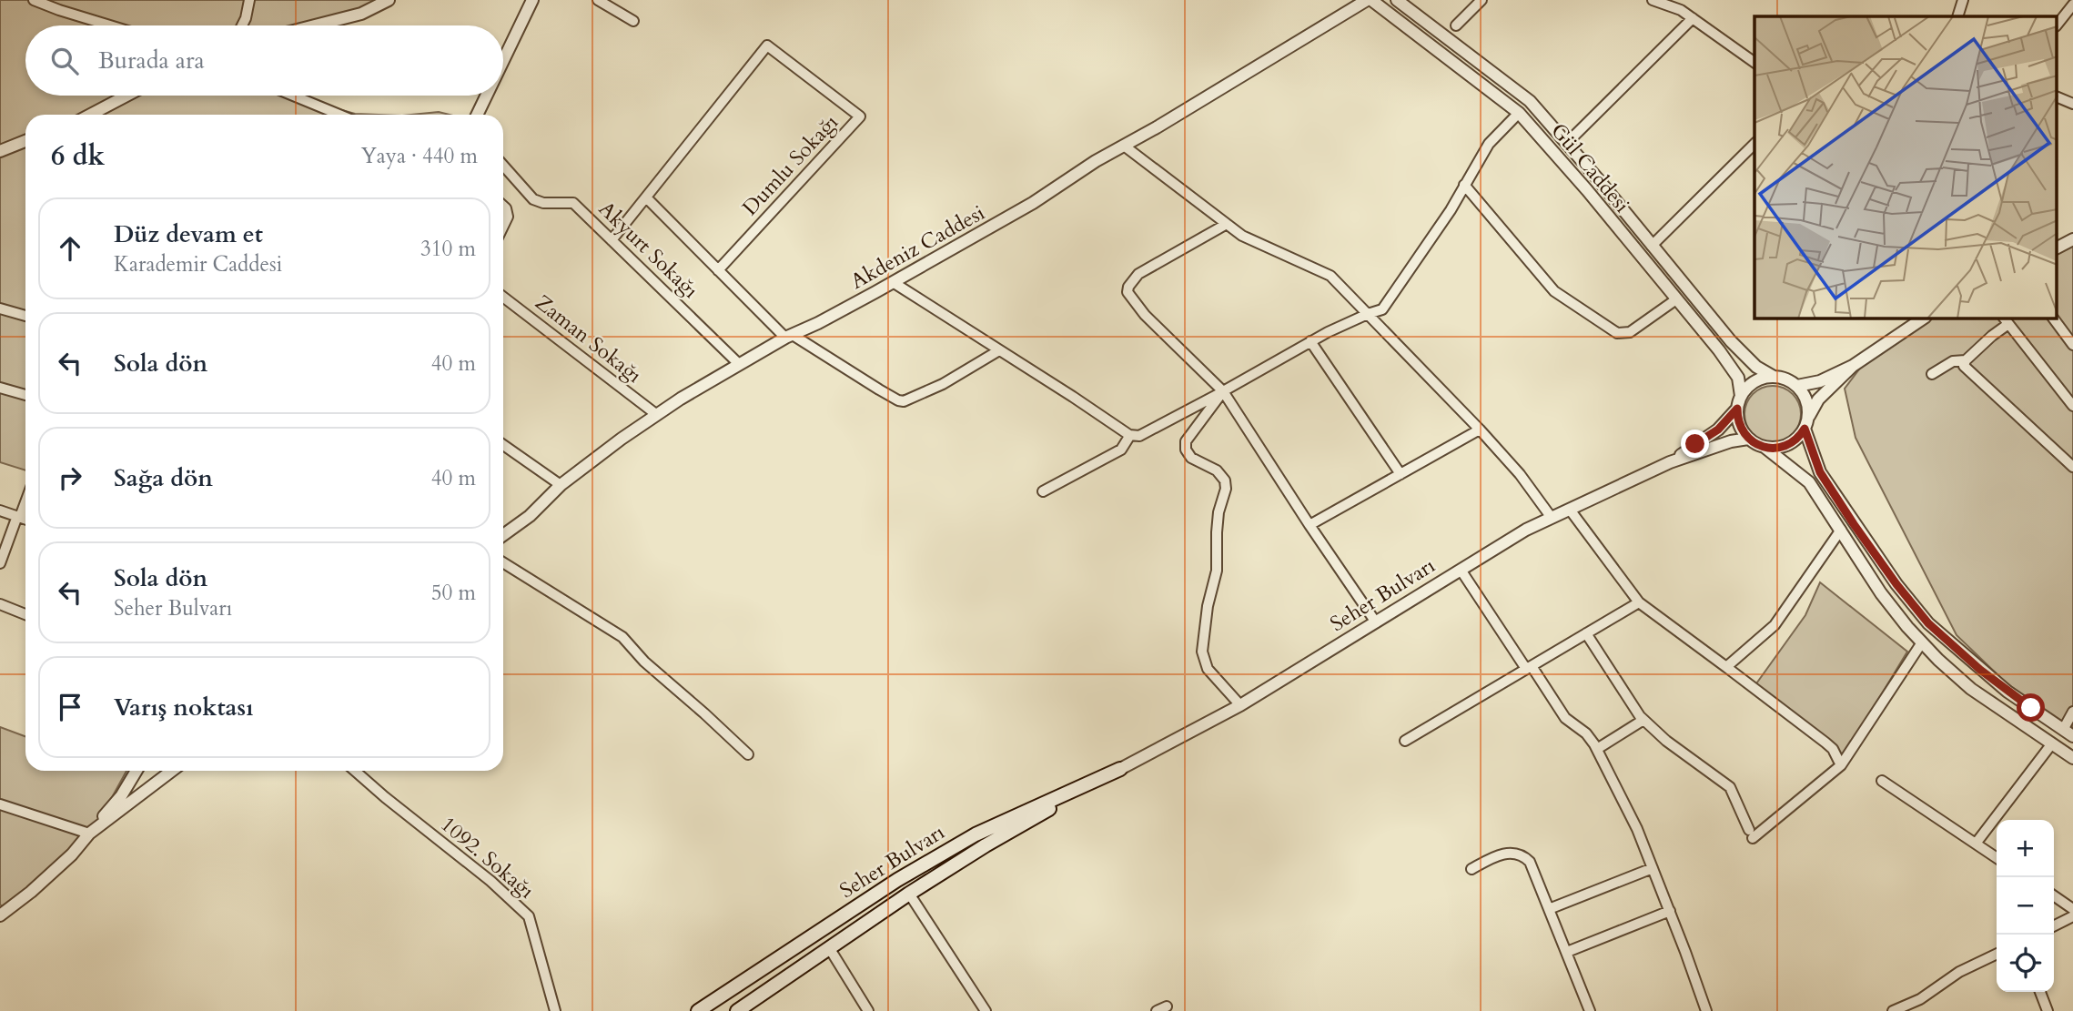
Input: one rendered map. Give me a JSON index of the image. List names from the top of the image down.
{
  "streets": {
    "main road": ["Seher Bulvarı"],
    "street": [
      "Dumlu Sokağı",
      "Gül Caddesi",
      "Akdeniz Caddesi",
      "Akyurt Sokağı",
      "Zaman Sokağı",
      "1092. Sokağı"
    ]
  },
  "crossings": [
    ["Dumlu Sokağı", "Akyurt Sokağı"],
    ["Gül Caddesi", "Akdeniz Caddesi"],
    ["Gül Caddesi", "Seher Bulvarı"],
    ["Akdeniz Caddesi", "Akyurt Sokağı"],
    ["Akdeniz Caddesi", "Zaman Sokağı"]
  ],
  "page": {
    "search": "Burada ara",
    "heading": ["6 dk", "Yaya · 440 m"],
    "list": [
      ["Düz devam et", "Karademir Caddesi", "310 m"],
      ["Sola dön", "40 m"],
      ["Sağa dön", "40 m"],
      ["Sola dön", "Seher Bulvarı", "50 m"],
      "Varış noktası"
    ],
    "map_buttons": ["+", "−"]
  }
}
